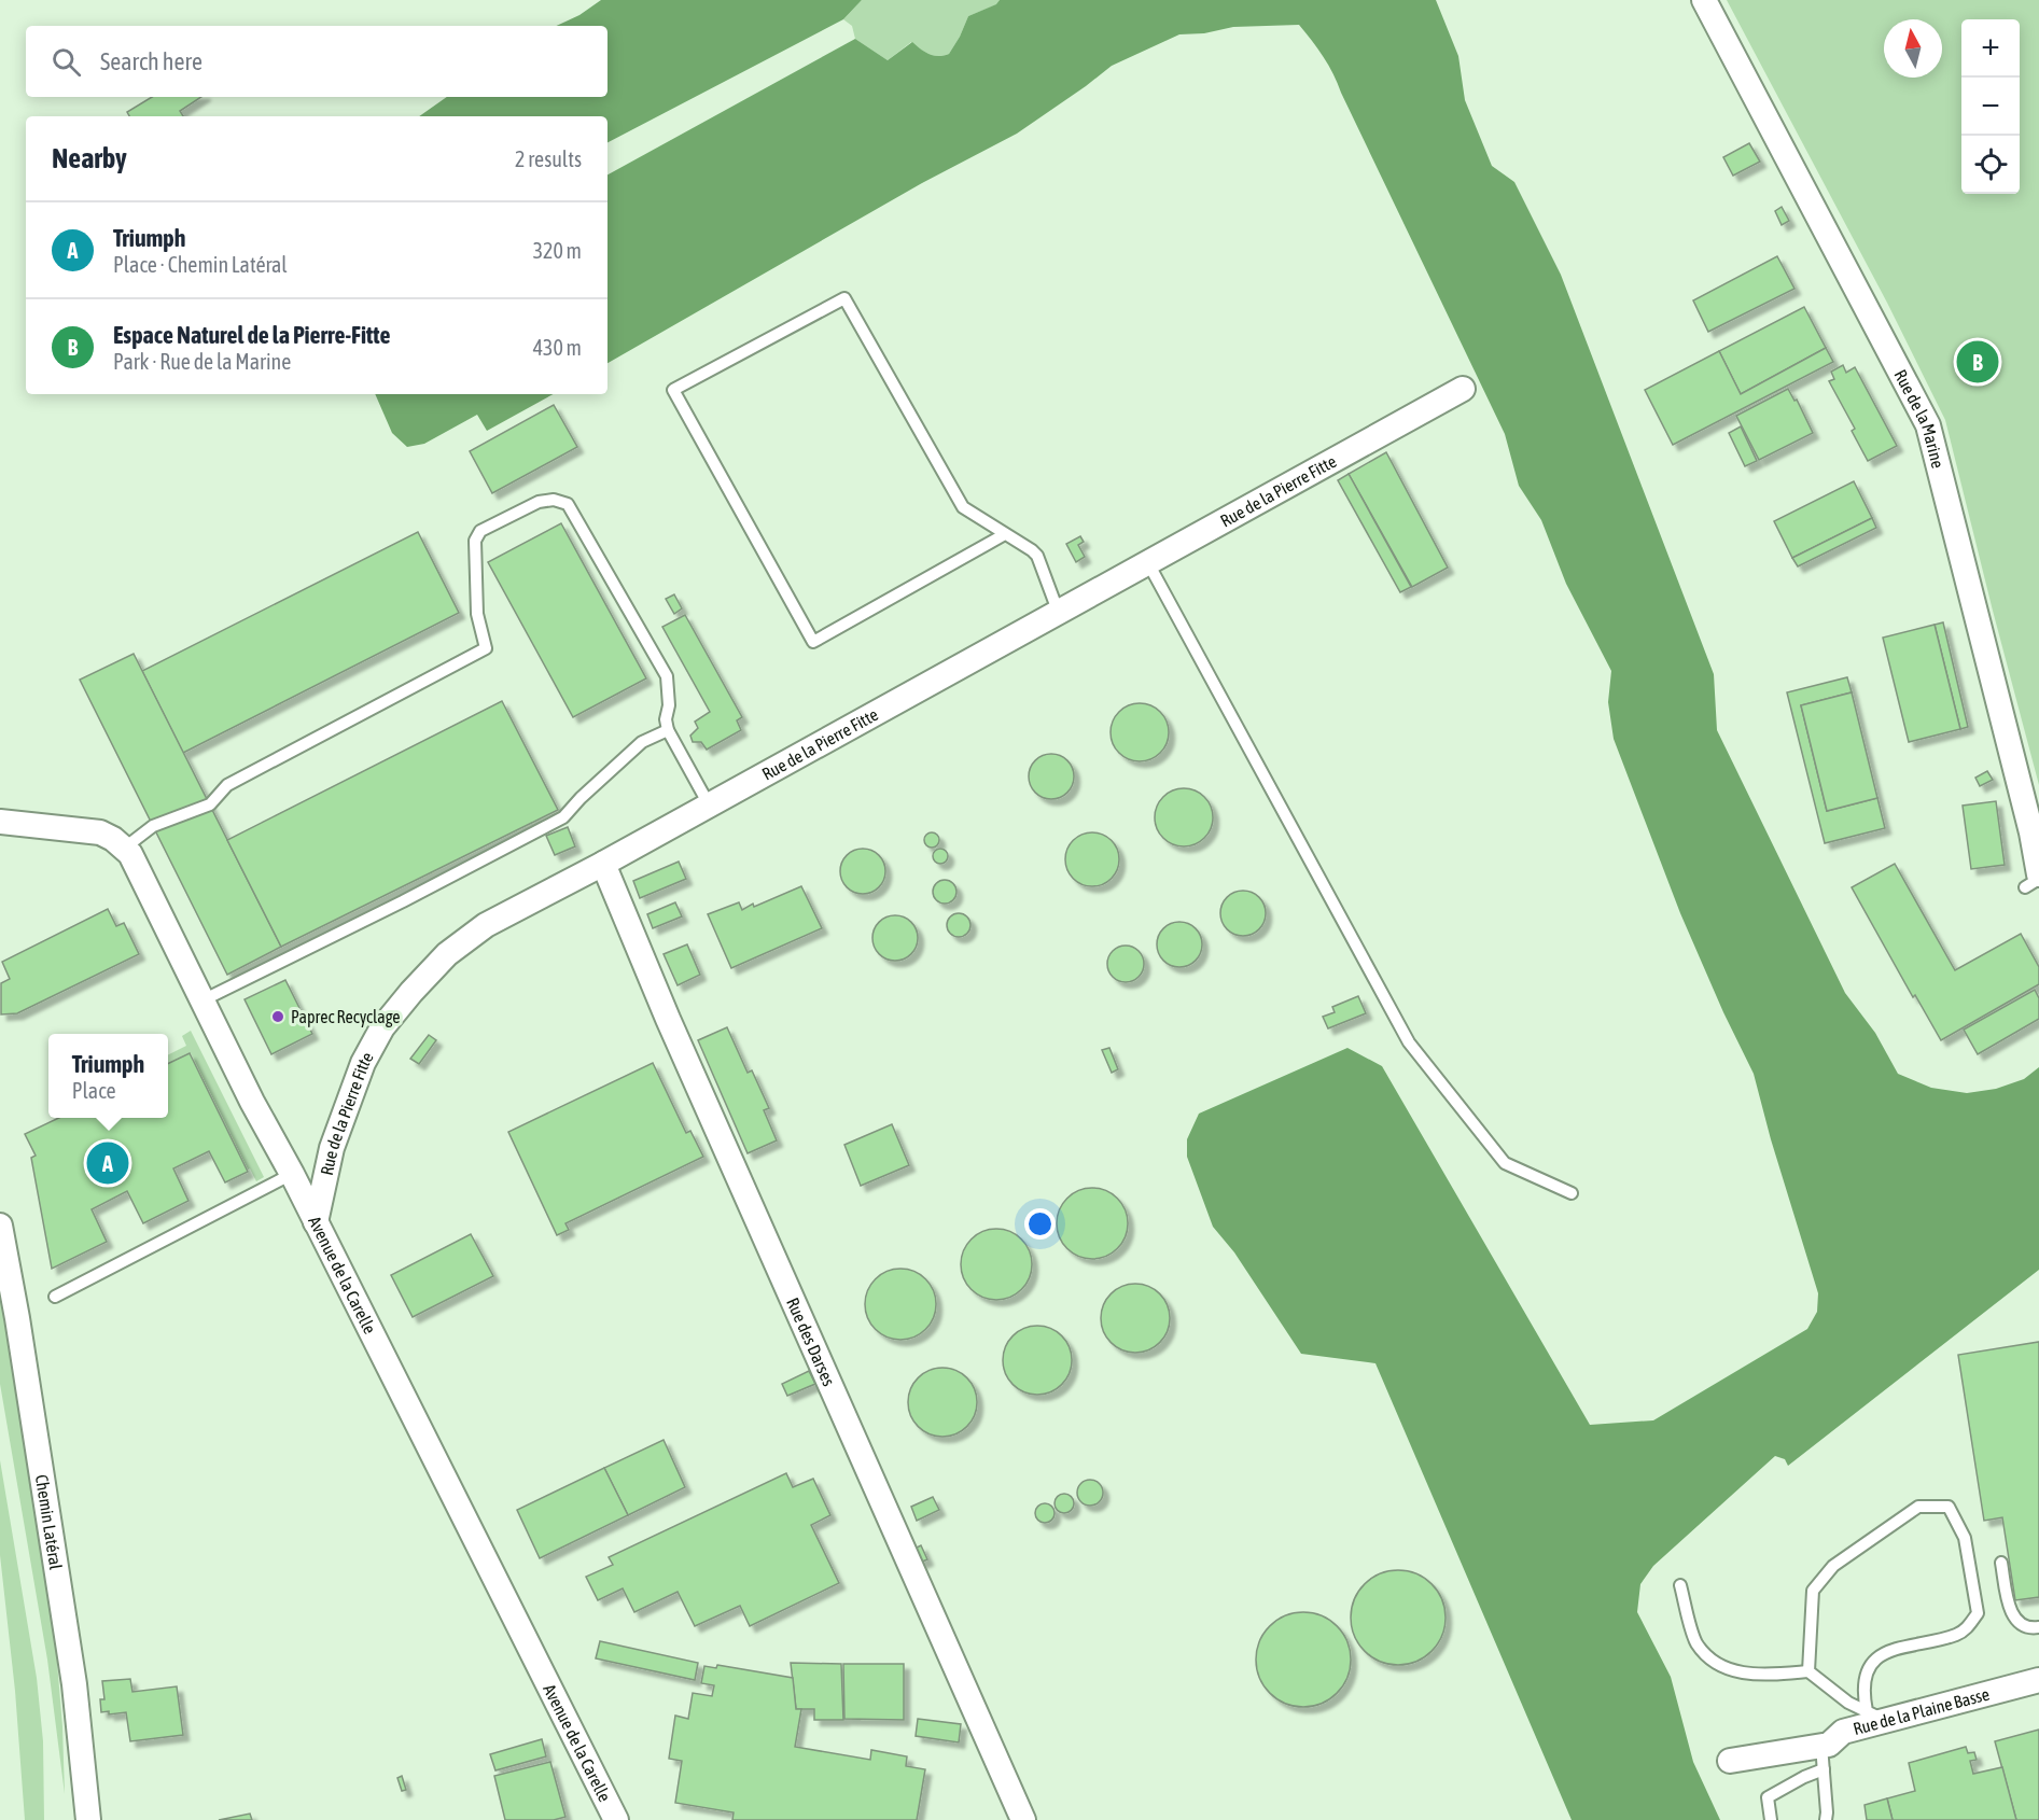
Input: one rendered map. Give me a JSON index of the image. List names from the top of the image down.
{
  "streets": {
    "street": [
      "Rue de la Marine",
      "Rue de la Pierre Fitte",
      "Avenue de la Carelle",
      "Rue des Darses",
      "Chemin Latéral",
      "Rue de la Plaine Basse"
    ]
  },
  "crossings": [
    ["Rue de la Pierre Fitte", "Avenue de la Carelle"],
    ["Rue de la Pierre Fitte", "Rue des Darses"]
  ],
  "places": ["Paprec Recyclage"],
  "north": "top",
  "page": {
    "map_buttons": ["+", "−"],
    "search": "Search here",
    "heading": ["Nearby", "2 results"],
    "list": [
      {
        "mark": "A",
        "name": "Triumph",
        "note": "Place · Chemin Latéral",
        "value": "320 m"
      },
      {
        "mark": "B",
        "name": "Espace Naturel de la Pierre-Fitte",
        "note": "Park · Rue de la Marine",
        "value": "430 m"
      }
    ],
    "pins": ["B", "A"],
    "popup": ["Triumph", "Place"]
  }
}
